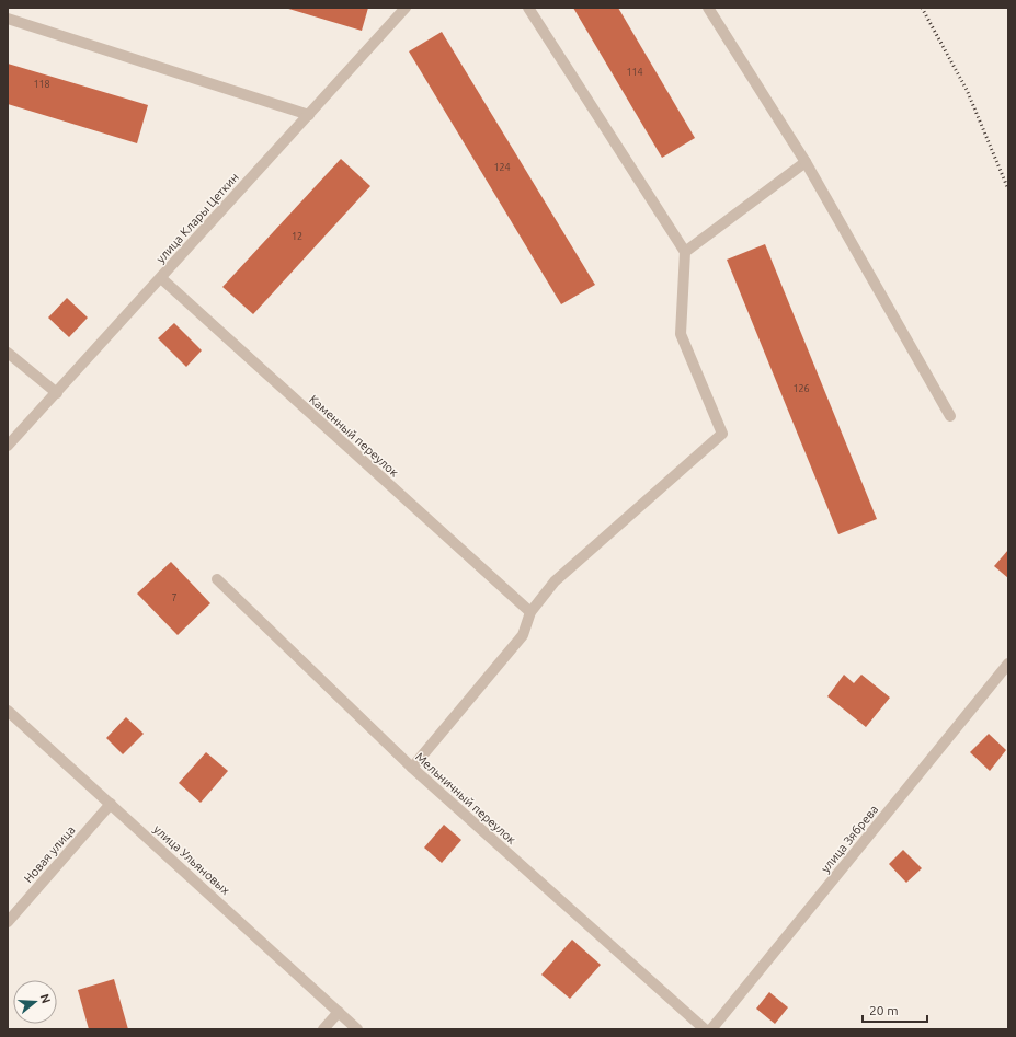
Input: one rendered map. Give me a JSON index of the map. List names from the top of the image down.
{
  "streets": {
    "street": [
      "улица Клары Цеткин",
      "Каменный переулок",
      "Мельничный переулок",
      "улица Зябрева",
      "Новая улица",
      "улица Ульяновых"
    ]
  },
  "crossings": [
    ["улица Клары Цеткин", "Каменный переулок"],
    ["Новая улица", "улица Ульяновых"]
  ],
  "house_numbers": [
    "114",
    "118",
    "124",
    "12",
    "126",
    "7"
  ],
  "scale_bar": "20 m",
  "north": "right"
}
